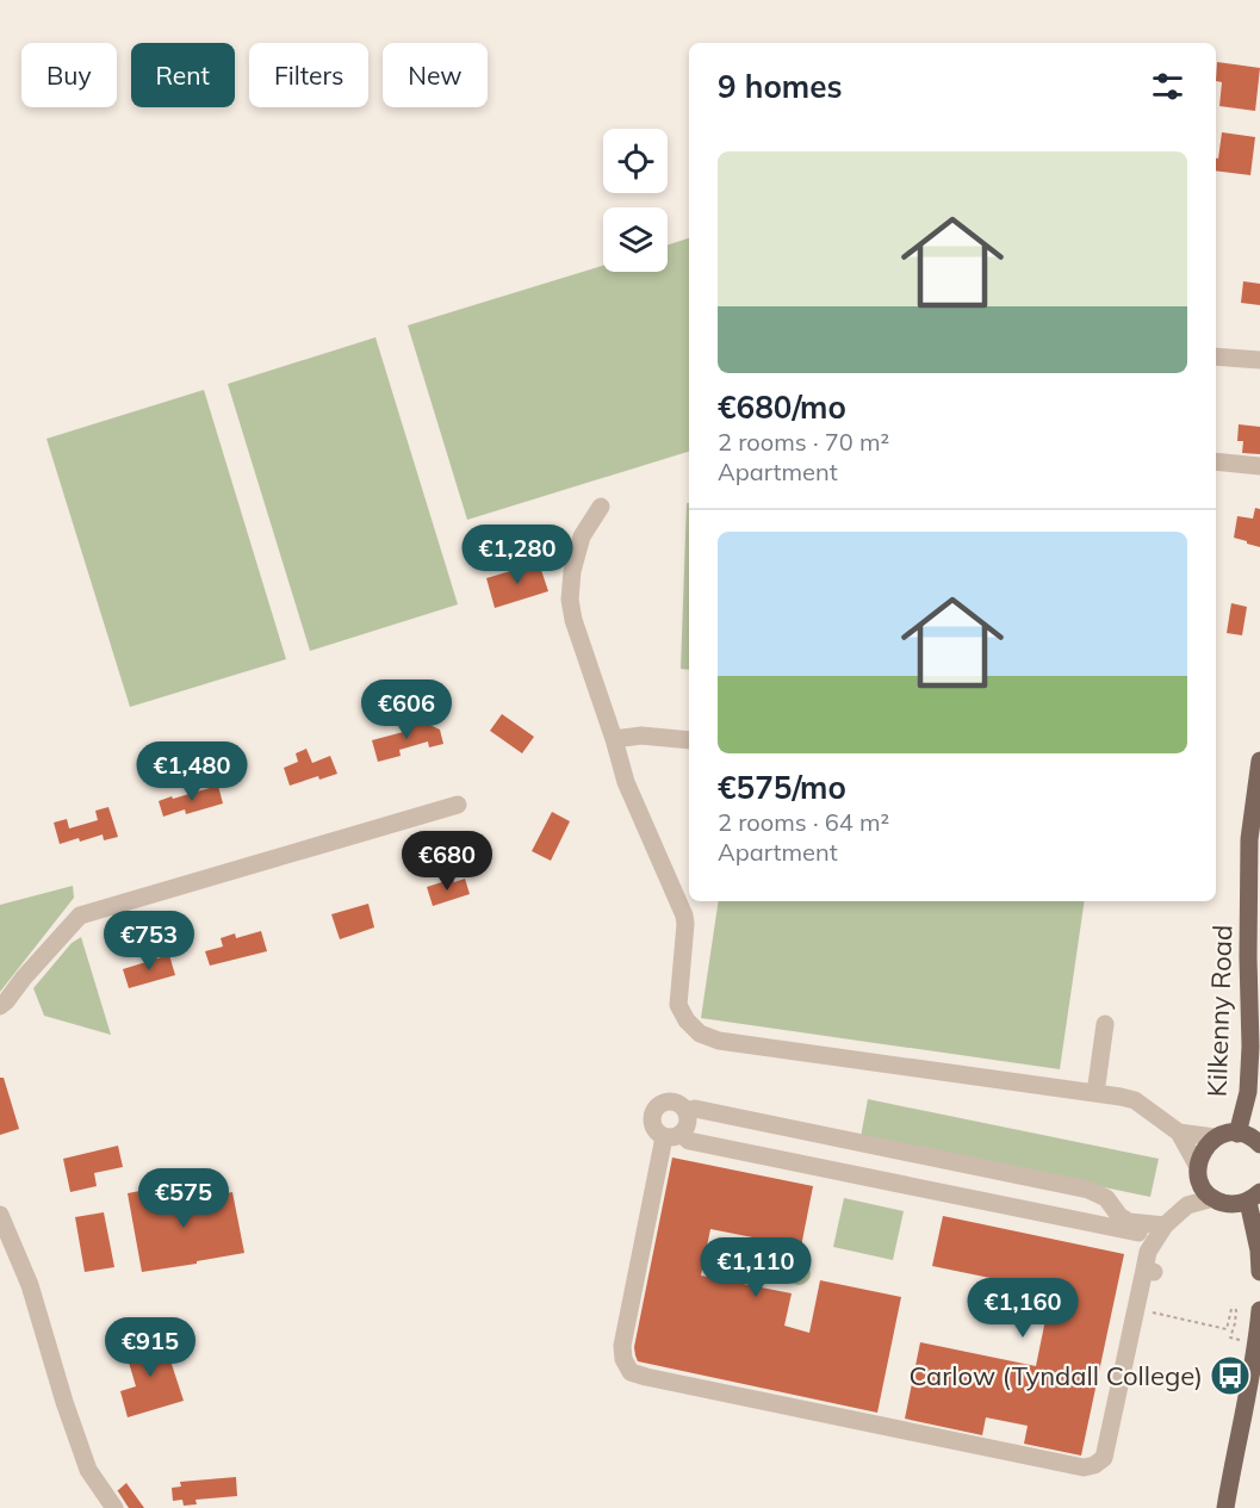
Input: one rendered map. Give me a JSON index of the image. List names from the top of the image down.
{
  "streets": {
    "main road": ["Kilkenny Road"]
  },
  "places": {
    "bus stop": ["Carlow (Tyndall College)"]
  },
  "page": {
    "chip": [
      "Buy",
      "Rent",
      "Filters",
      "New"
    ],
    "heading": "9 homes",
    "list": [
      {
        "name": "€680/mo",
        "note": "2 rooms · 70 m² · Apartment"
      },
      {
        "name": "€575/mo",
        "note": "2 rooms · 64 m² · Apartment"
      }
    ],
    "price": [
      "€1,280",
      "€606",
      "€1,480",
      "€680",
      "€753",
      "€575",
      "€1,110",
      "€1,160",
      "€915"
    ]
  }
}
